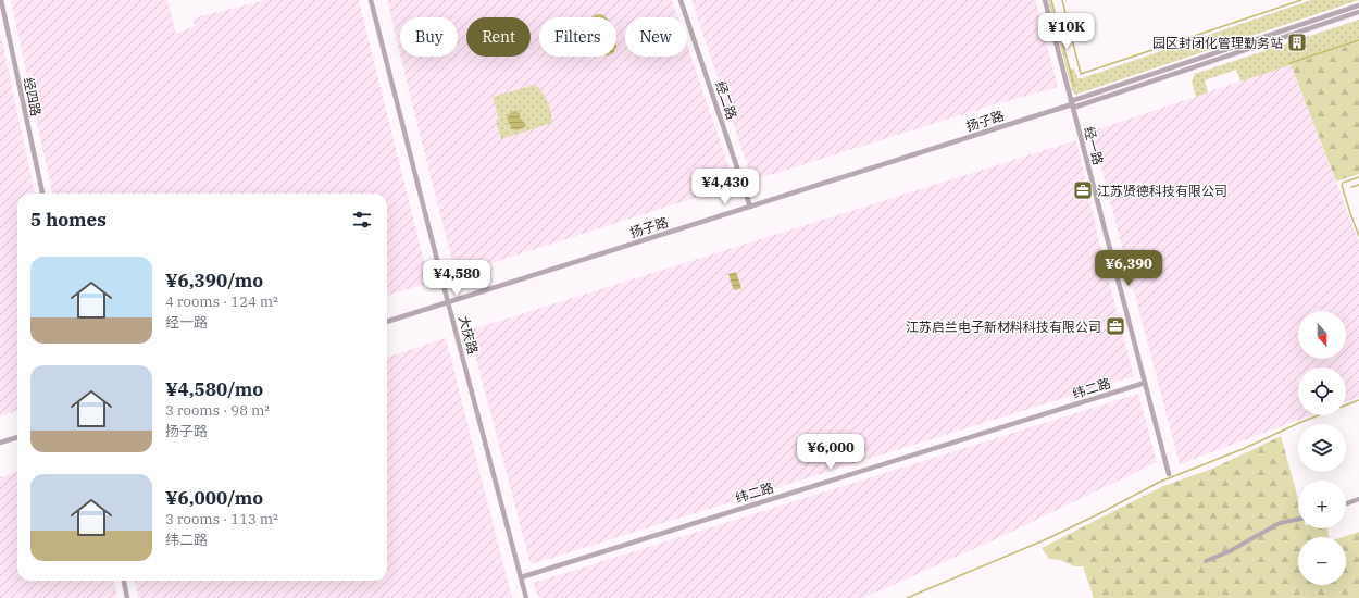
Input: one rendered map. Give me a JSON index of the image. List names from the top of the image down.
{
  "streets": {
    "street": [
      "经四路",
      "经二路",
      "扬子路",
      "经一路",
      "大庆路",
      "纬二路"
    ]
  },
  "crossings": [
    ["经二路", "扬子路"],
    ["扬子路", "经一路"],
    ["扬子路", "大庆路"],
    ["经一路", "纬二路"],
    ["大庆路", "纬二路"]
  ],
  "places": {
    "building": ["园区封闭化管理勤务站"],
    "office": ["江苏贤德科技有限公司", "江苏启兰电子新材料科技有限公司"]
  },
  "north": "bottom",
  "page": {
    "price": [
      "¥10K",
      "¥4,430",
      "¥6,390",
      "¥4,580",
      "¥6,000"
    ],
    "chip": [
      "Buy",
      "Rent",
      "Filters",
      "New"
    ],
    "heading": "5 homes",
    "list": [
      {
        "name": "¥6,390/mo",
        "note": "4 rooms · 124 m² · 经一路"
      },
      {
        "name": "¥4,580/mo",
        "note": "3 rooms · 98 m² · 扬子路"
      },
      {
        "name": "¥6,000/mo",
        "note": "3 rooms · 113 m² · 纬二路"
      }
    ],
    "map_buttons": ["+", "−"]
  }
}
